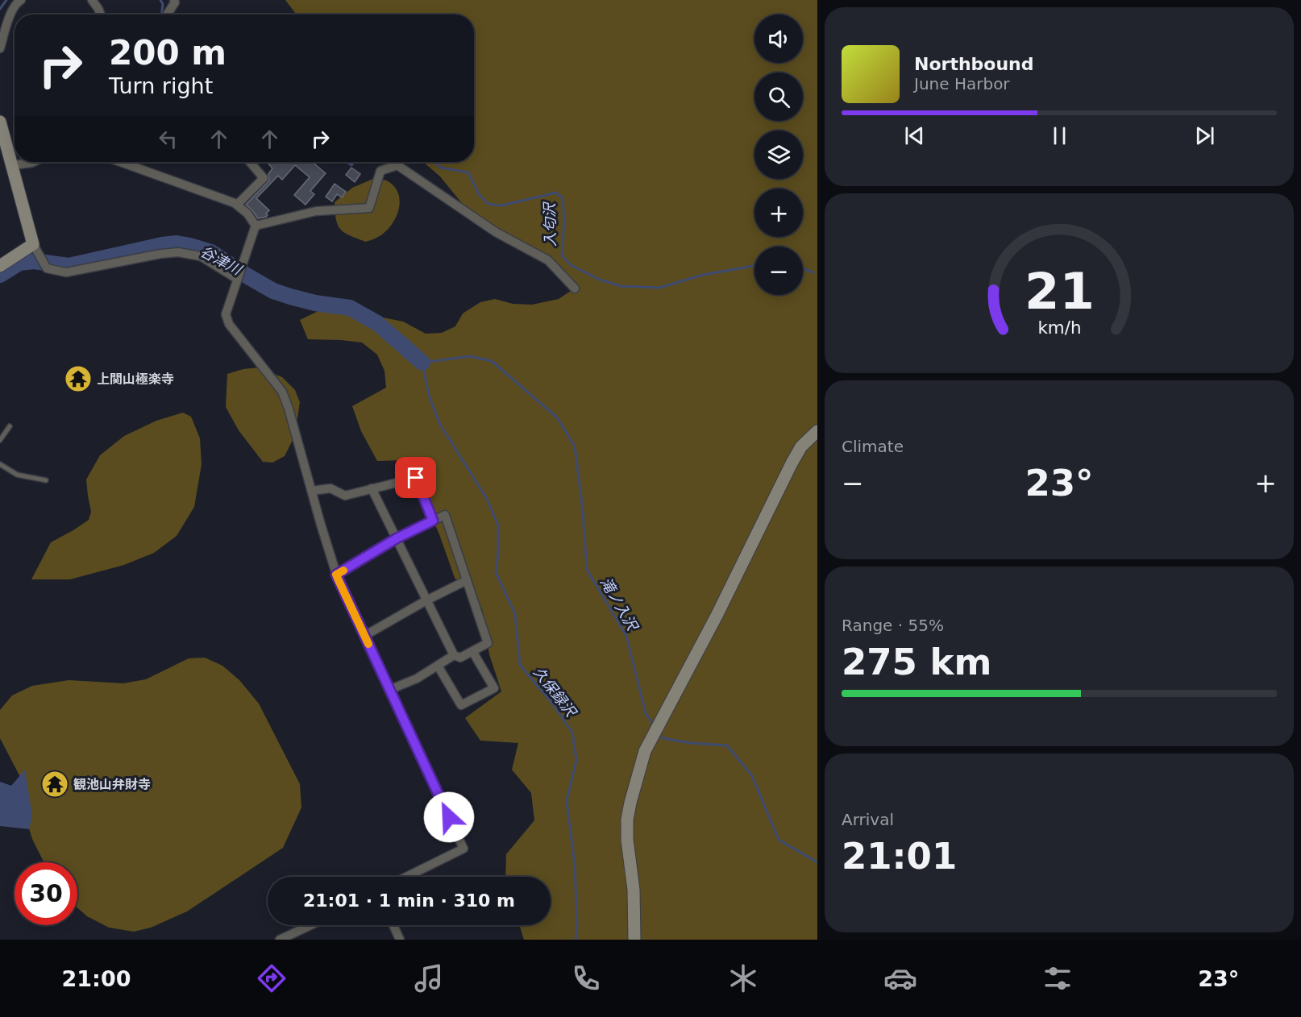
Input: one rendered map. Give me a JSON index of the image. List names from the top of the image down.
{
  "water": [
    "入匂沢",
    "谷津川",
    "滝ノ入沢",
    "久保録沢"
  ],
  "places": {
    "temple": ["上関山極楽寺", "観池山弁財寺"]
  },
  "page": {
    "map_buttons": ["+", "−"],
    "turn": ["200 m", "Turn right"],
    "song": ["Northbound", "June Harbor"],
    "tile": [
      "Climate",
      ["Range · 55%", "275 km"],
      ["Arrival", "21:01"]
    ],
    "heat": ["−", "23°", "+"],
    "limit": "30",
    "trip": "21:01 · 1 min · 310 m",
    "tabs": ["21:00", "23°"],
    "gauge": ["21", "km/h"]
  }
}
